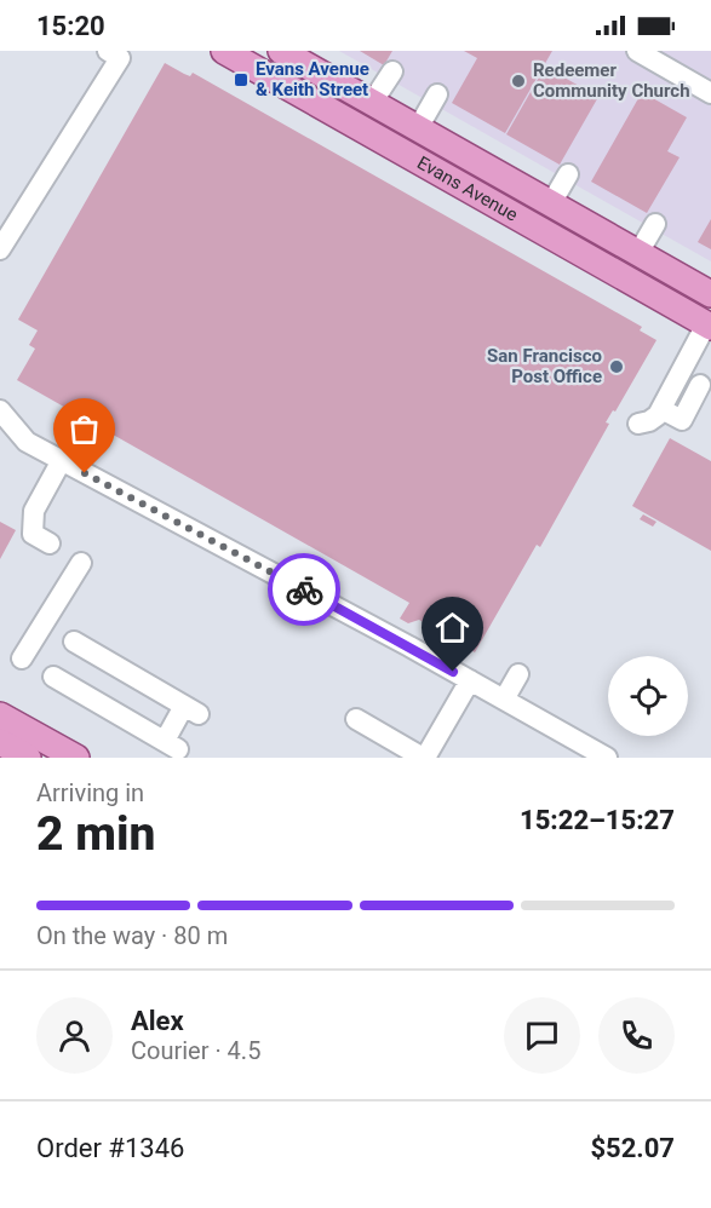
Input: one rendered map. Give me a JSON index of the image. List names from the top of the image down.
{
  "streets": {
    "main road": ["Evans Avenue"]
  },
  "places": {
    "transit": ["Evans Avenue & Keith Street"],
    "other": ["Redeemer Community Church", "San Francisco Post Office"]
  },
  "page": {
    "status": "15:20",
    "heading": ["2 min", "Arriving in", "15:22–15:27"],
    "panel": [
      "Alex",
      "Courier · 4.5",
      "Order #1346",
      "$52.07"
    ],
    "bar": "On the way · 80 m"
  }
}
